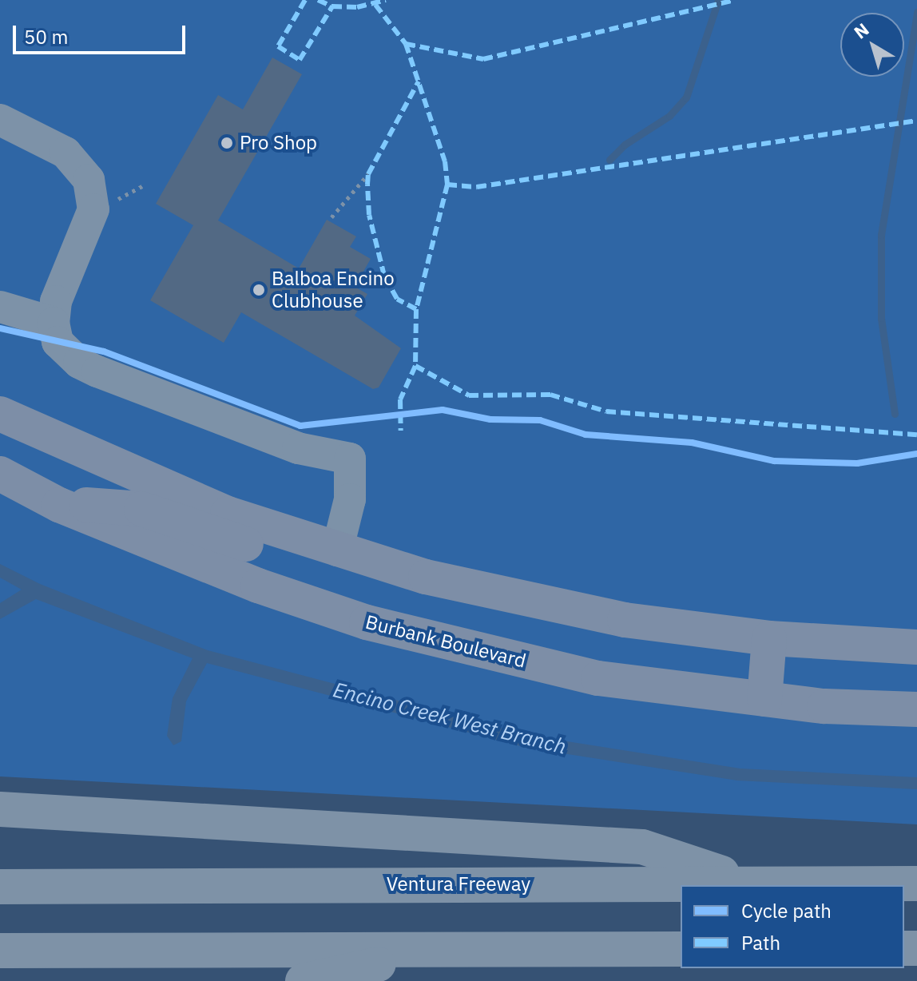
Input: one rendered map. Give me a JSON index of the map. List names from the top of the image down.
{
  "streets": {
    "highway": ["Ventura Freeway"],
    "main road": ["Burbank Boulevard"]
  },
  "water": ["Encino Creek West Branch"],
  "places": ["Pro Shop", "Balboa Encino Clubhouse"],
  "legend": ["Cycle path", "Path"],
  "scale_bar": "50 m",
  "north": "top left"
}
